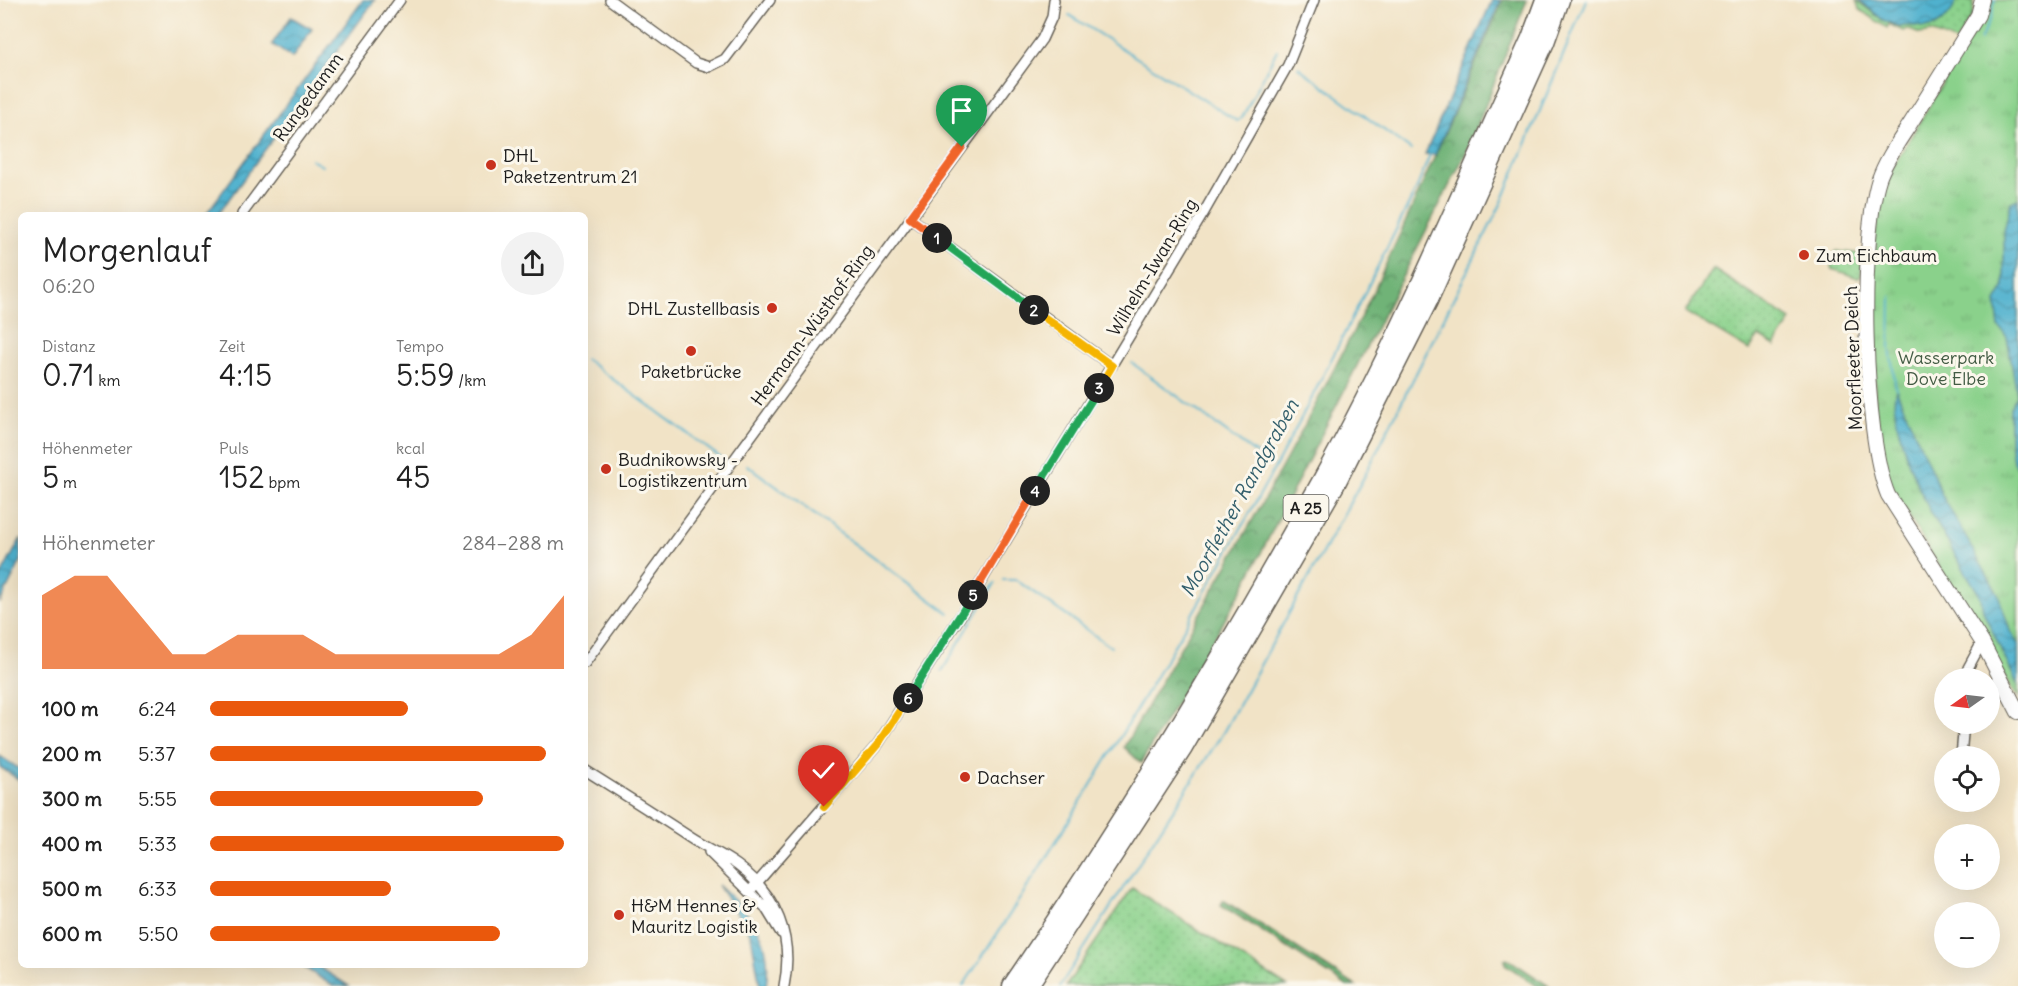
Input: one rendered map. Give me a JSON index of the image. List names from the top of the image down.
{
  "streets": {
    "highway": ["A 25"],
    "street": [
      "Rungedamm",
      "Wilhelm-Iwan-Ring",
      "Hermann-Wüsthof-Ring",
      "Moorfleeter Deich"
    ]
  },
  "water": ["Moorflether Randgraben"],
  "parks": ["Wasserpark Dove Elbe"],
  "places": [
    "DHL Paketzentrum 21",
    "Zum Eichbaum",
    "DHL Zustellbasis",
    "Paketbrücke",
    "Budnikowsky - Logistikzentrum",
    "Dachser",
    "H&M Hennes & Mauritz Logistik"
  ],
  "north": "left",
  "page": {
    "heading": ["Morgenlauf", "06:20"],
    "pins": [
      "1",
      "2",
      "3",
      "4",
      "5",
      "6"
    ],
    "stats": [
      ["Distanz", "0.71 km"],
      ["Zeit", "4:15"],
      ["Tempo", "5:59 /km"],
      ["Höhenmeter", "5 m"],
      ["Puls", "152 bpm"],
      ["kcal", "45"]
    ],
    "chart": ["Höhenmeter", "284–288 m"],
    "map_buttons": ["+", "−"],
    "list": [
      {
        "name": "100 m",
        "note": "6:24"
      },
      {
        "name": "200 m",
        "note": "5:37"
      },
      {
        "name": "300 m",
        "note": "5:55"
      },
      {
        "name": "400 m",
        "note": "5:33"
      },
      {
        "name": "500 m",
        "note": "6:33"
      },
      {
        "name": "600 m",
        "note": "5:50"
      }
    ]
  }
}
